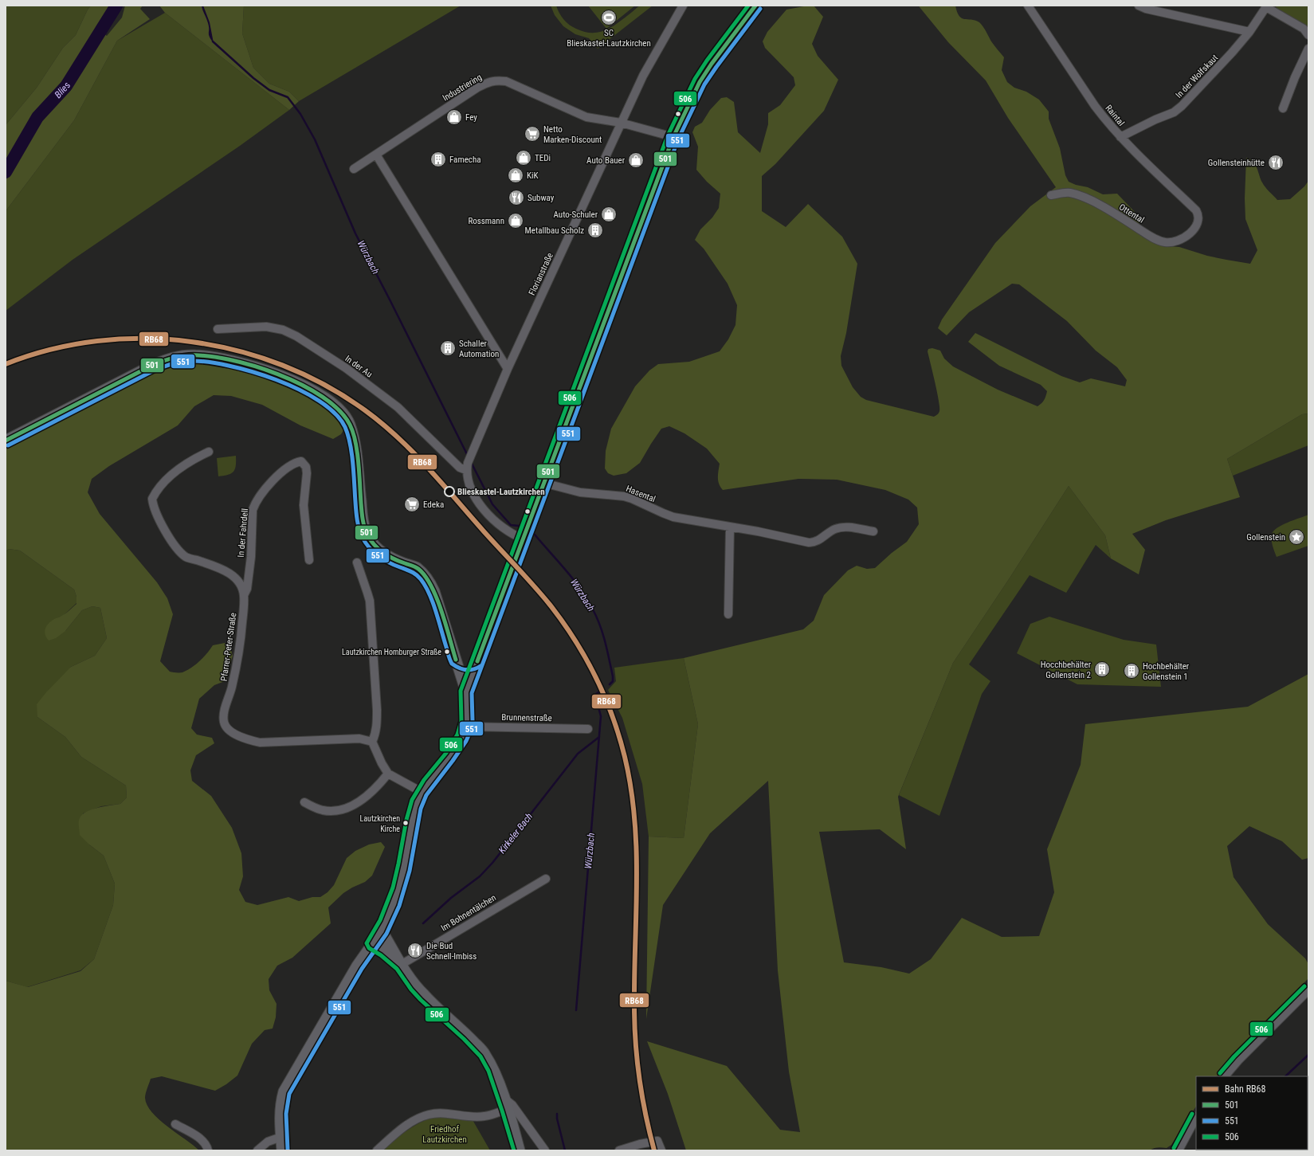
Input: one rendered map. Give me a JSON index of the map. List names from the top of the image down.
{
  "streets": {
    "street": [
      "In der Wolfskaut",
      "Industriering",
      "Raintal",
      "Ottental",
      "Florianstraße",
      "In der Au",
      "Hasental",
      "In der Fahrdell",
      "Pfarrer-Peter-Straße",
      "Brunnenstraße",
      "Im Bohnentälchen"
    ]
  },
  "crossings": [
    ["In der Wolfskaut", "Raintal"],
    ["Industriering", "Florianstraße"],
    ["Raintal", "Ottental"],
    ["Florianstraße", "In der Au"],
    ["In der Fahrdell", "Pfarrer-Peter-Straße"]
  ],
  "water": ["Blies", "Würzbach", "Kirkeler Bach"],
  "parks": ["Friedhof Lautzkirchen"],
  "places": {
    "sports": ["SC Blieskastel-Lautzkirchen"],
    "shop": [
      "Fey",
      "TEDi",
      "Auto Bauer",
      "KiK",
      "Auto-Schuler",
      "Rossmann"
    ],
    "supermarket": ["Netto Marken-Discount", "Edeka"],
    "building": [
      "Famecha",
      "Metallbau Scholz",
      "Schaller Automation",
      "Hocchbehälter Gollenstein 2",
      "Hochbehälter Gollenstein 1"
    ],
    "restaurant": ["Gollensteinhütte", "Subway", "Die Bud Schnell-Imbiss"],
    "other": ["Blieskastel-Lautzkirchen", "Lautzkirchen Homburger Straße", "Lautzkirchen Kirche"],
    "place": ["Gollenstein"]
  },
  "lines": [
    "transit line 501",
    "transit line 506",
    "transit line 551",
    "rail line RB68"
  ],
  "legend": [
    "Bahn RB68",
    "501",
    "551",
    "506"
  ]
}
